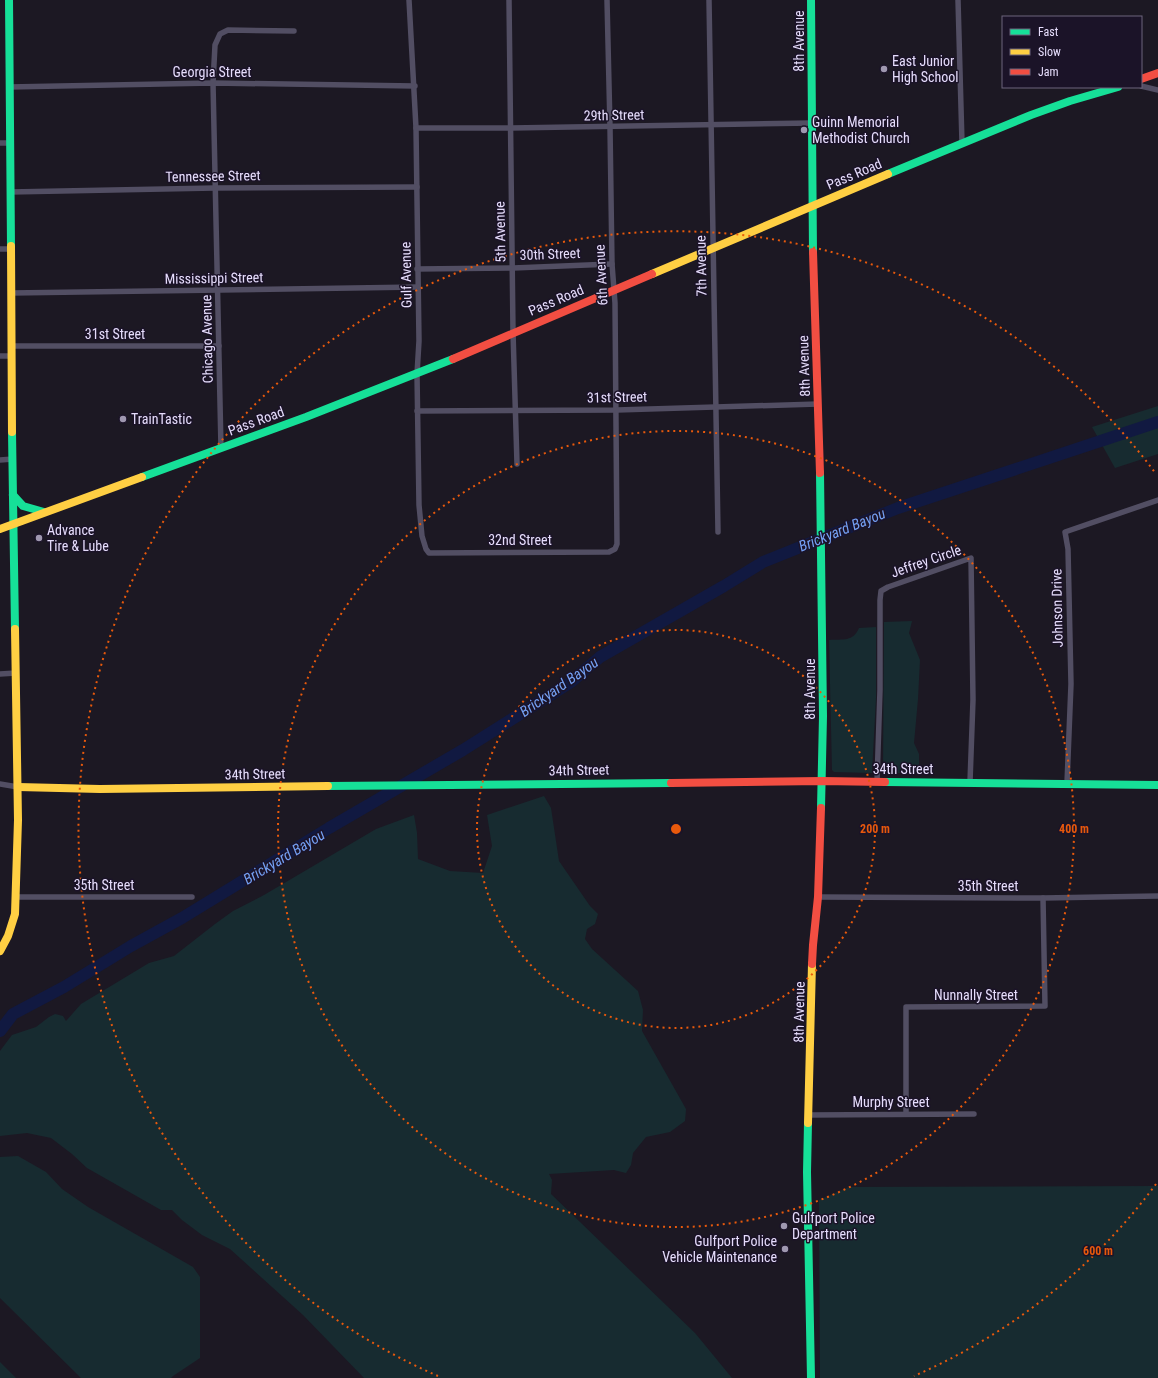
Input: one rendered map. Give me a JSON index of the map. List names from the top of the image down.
{
  "streets": {
    "street": [
      "8th Avenue",
      "Georgia Street",
      "29th Street",
      "Pass Road",
      "Tennessee Street",
      "5th Avenue",
      "30th Street",
      "7th Avenue",
      "Gulf Avenue",
      "6th Avenue",
      "Mississippi Street",
      "31st Street",
      "Chicago Avenue",
      "32nd Street",
      "Jeffrey Circle",
      "Johnson Drive",
      "34th Street",
      "35th Street",
      "Nunnally Street",
      "Murphy Street"
    ]
  },
  "crossings": [
    ["8th Avenue", "29th Street"],
    ["8th Avenue", "Pass Road"],
    ["8th Avenue", "31st Street"],
    ["8th Avenue", "34th Street"],
    ["8th Avenue", "35th Street"],
    ["8th Avenue", "Murphy Street"],
    ["Georgia Street", "Gulf Avenue"],
    ["Georgia Street", "Chicago Avenue"],
    ["29th Street", "5th Avenue"],
    ["29th Street", "7th Avenue"],
    ["29th Street", "Gulf Avenue"],
    ["29th Street", "6th Avenue"],
    ["Pass Road", "5th Avenue"],
    ["Pass Road", "7th Avenue"],
    ["Pass Road", "Gulf Avenue"],
    ["Pass Road", "6th Avenue"],
    ["Pass Road", "Chicago Avenue"],
    ["Tennessee Street", "Gulf Avenue"],
    ["Tennessee Street", "Chicago Avenue"],
    ["5th Avenue", "30th Street"],
    ["5th Avenue", "31st Street"],
    ["30th Street", "Gulf Avenue"],
    ["30th Street", "6th Avenue"],
    ["7th Avenue", "31st Street"],
    ["Gulf Avenue", "Mississippi Street"],
    ["Gulf Avenue", "31st Street"],
    ["Gulf Avenue", "32nd Street"],
    ["6th Avenue", "31st Street"],
    ["6th Avenue", "32nd Street"],
    ["Mississippi Street", "Chicago Avenue"],
    ["31st Street", "Chicago Avenue"],
    ["Jeffrey Circle", "34th Street"],
    ["Johnson Drive", "34th Street"],
    ["35th Street", "Nunnally Street"],
    ["Nunnally Street", "Murphy Street"]
  ],
  "water": ["Brickyard Bayou"],
  "places": [
    "East Junior High School",
    "Guinn Memorial Methodist Church",
    "TrainTastic",
    "Advance Tire & Lube",
    "Gulfport Police Department",
    "Gulfport Police Vehicle Maintenance"
  ],
  "legend": ["Fast", "Slow", "Jam"],
  "rings": ["200 m", "400 m", "600 m"]
}
